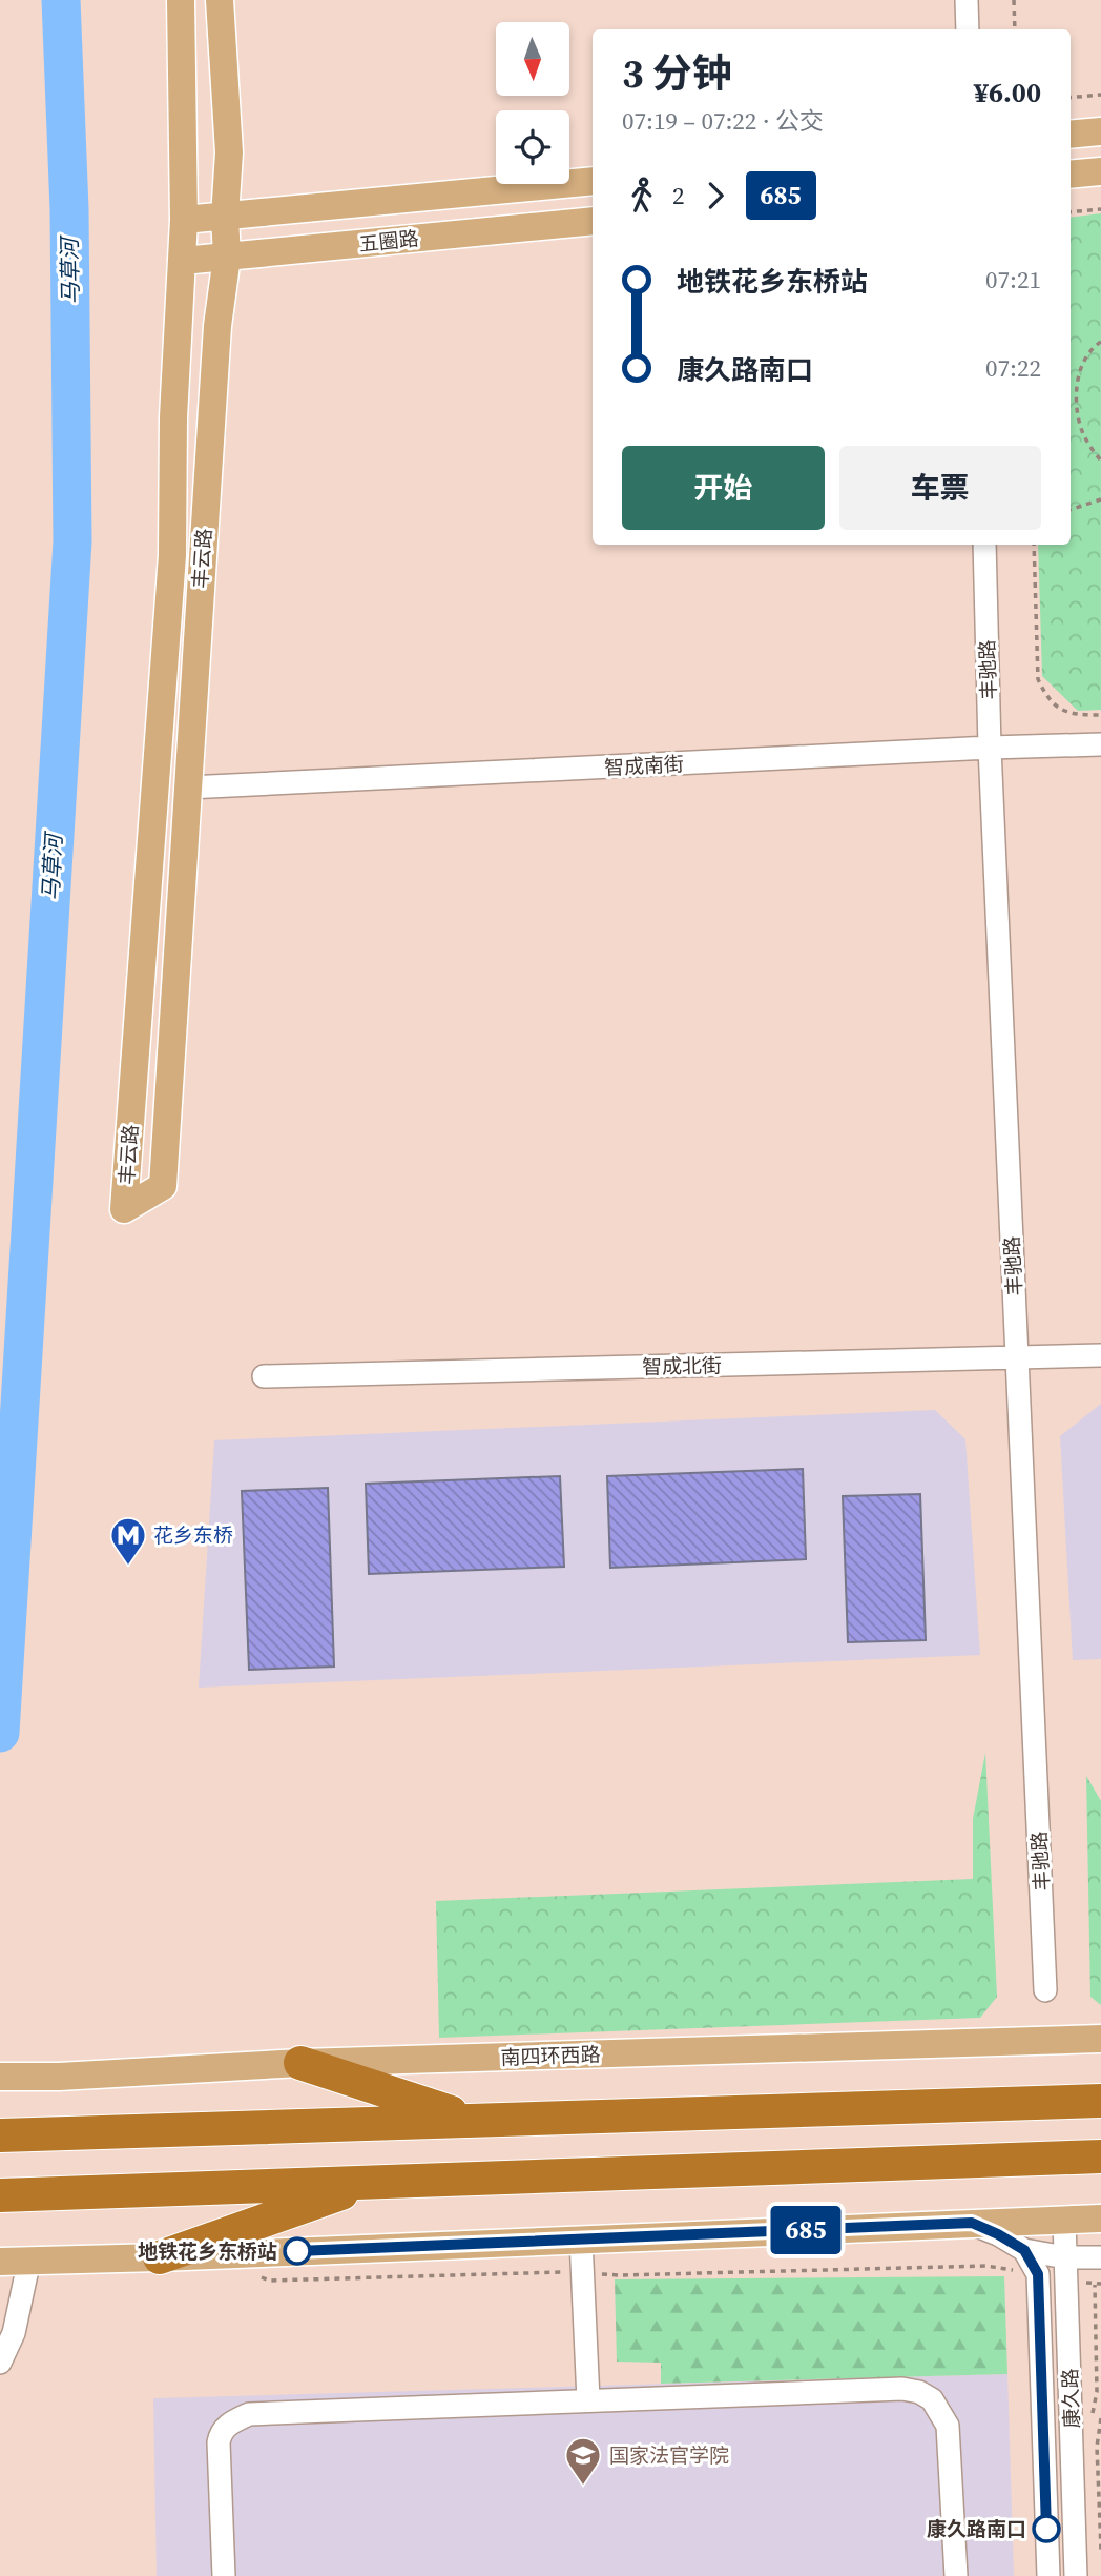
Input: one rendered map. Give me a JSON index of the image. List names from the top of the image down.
{
  "streets": {
    "main road": ["五圈路", "丰云路", "南四环西路"],
    "street": [
      "丰驰路",
      "智成南街",
      "智成北街",
      "康久路"
    ]
  },
  "crossings": [
    ["五圈路", "丰云路"],
    ["丰云路", "智成南街"],
    ["丰驰路", "智成南街"],
    ["丰驰路", "智成北街"]
  ],
  "water": ["马草河"],
  "places": {
    "metro station": ["花乡东桥"],
    "other": ["地铁花乡东桥站", "康久路南口"],
    "school or university": ["国家法官学院"]
  },
  "lines": ["bus line 685"],
  "north": "bottom",
  "page": {
    "on_map": "685",
    "heading": ["3 分钟", "07:19 – 07:22 · 公交", "¥6.00"],
    "legs": ["2", "685"],
    "list": [
      {
        "name": "地铁花乡东桥站",
        "value": "07:21"
      },
      {
        "name": "康久路南口",
        "value": "07:22"
      }
    ],
    "buttons": ["开始", "车票"]
  }
}
